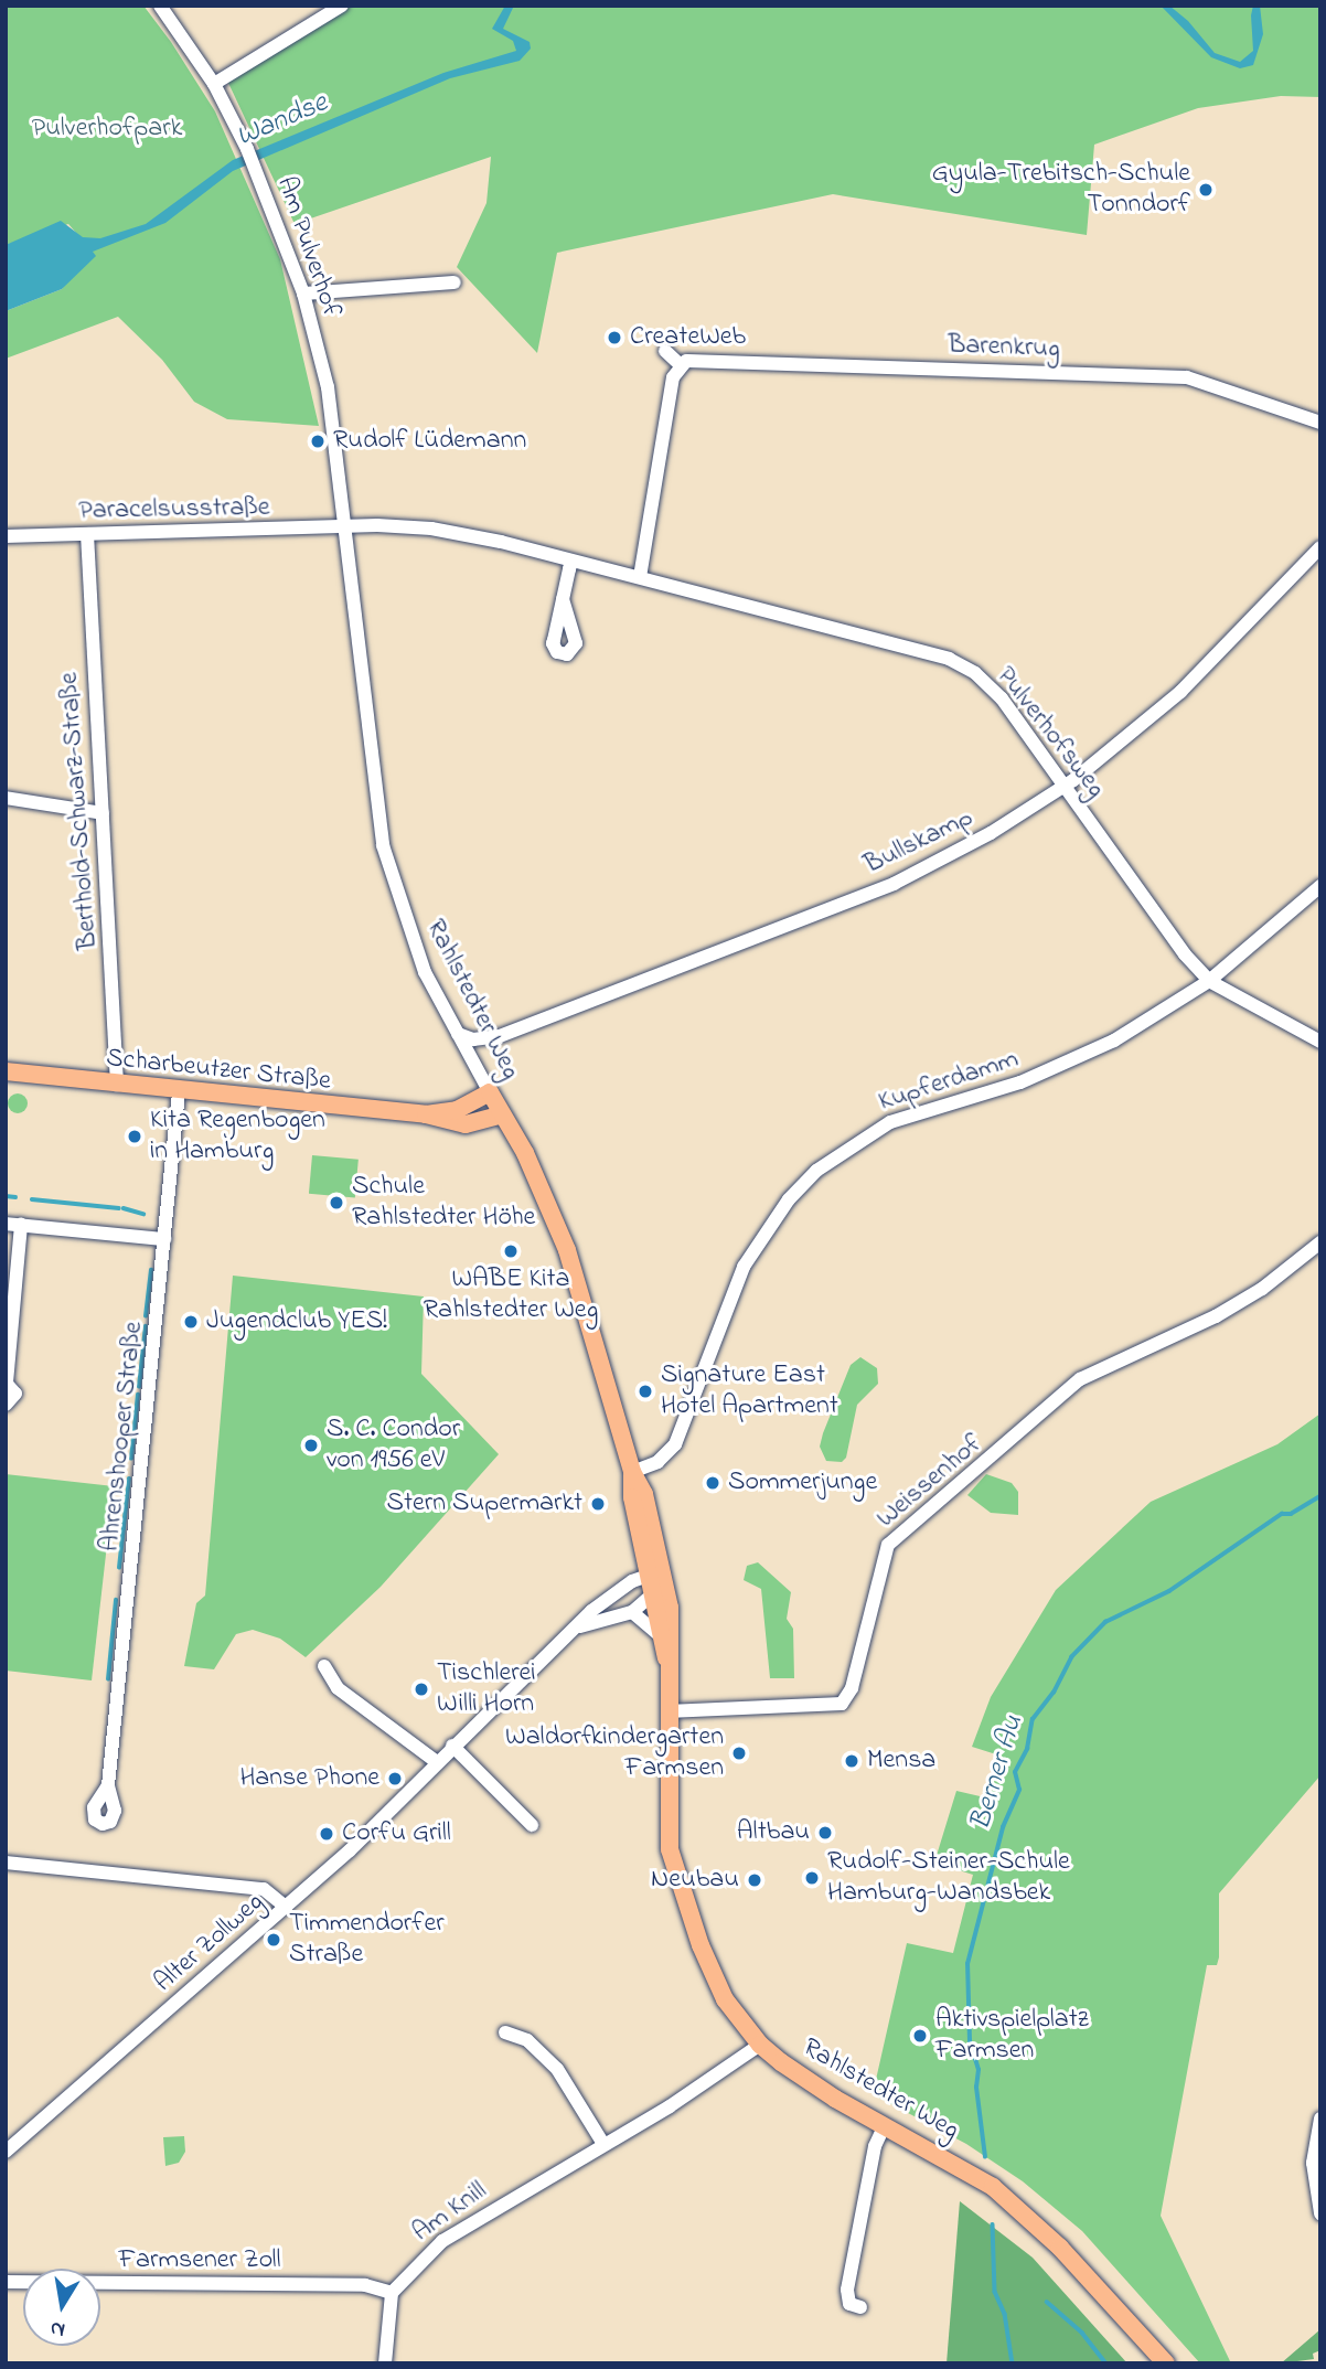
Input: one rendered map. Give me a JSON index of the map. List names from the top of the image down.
{
  "streets": {
    "main road": ["Rahlstedter Weg", "Scharbeutzer Straße"],
    "street": [
      "Am Pulverhof",
      "Barenkrug",
      "Paracelsusstraße",
      "Pulverhofsweg",
      "Berthold-Schwarz-Straße",
      "Bullskamp",
      "Kupferdamm",
      "Ahrenshooper Straße",
      "Weissenhof",
      "Alter Zollweg",
      "Am Knill",
      "Farmsener Zoll"
    ]
  },
  "crossings": [
    ["Am Pulverhof", "Paracelsusstraße"],
    ["Am Pulverhof", "Pulverhofsweg"],
    ["Am Pulverhof", "Rahlstedter Weg"],
    ["Paracelsusstraße", "Pulverhofsweg"],
    ["Paracelsusstraße", "Berthold-Schwarz-Straße"],
    ["Paracelsusstraße", "Rahlstedter Weg"],
    ["Pulverhofsweg", "Bullskamp"],
    ["Pulverhofsweg", "Rahlstedter Weg"],
    ["Pulverhofsweg", "Kupferdamm"],
    ["Berthold-Schwarz-Straße", "Scharbeutzer Straße"],
    ["Bullskamp", "Rahlstedter Weg"],
    ["Rahlstedter Weg", "Scharbeutzer Straße"],
    ["Rahlstedter Weg", "Kupferdamm"],
    ["Rahlstedter Weg", "Weissenhof"],
    ["Rahlstedter Weg", "Alter Zollweg"],
    ["Rahlstedter Weg", "Am Knill"],
    ["Scharbeutzer Straße", "Ahrenshooper Straße"],
    ["Am Knill", "Farmsener Zoll"]
  ],
  "water": ["Wandse", "Berner Au"],
  "parks": ["Pulverhofpark"],
  "places": [
    "Gyula-Trebitsch-Schule Tonndorf",
    "CreateWeb",
    "Rudolf Lüdemann",
    "Kita Regenbogen in Hamburg",
    "Schule Rahlstedter Höhe",
    "WABE Kita Rahlstedter Weg",
    "Jugendclub YES!",
    "Signature East Hotel Apartment",
    "S. C. Condor von 1956 eV",
    "Sommerjunge",
    "Stern Supermarkt",
    "Tischlerei Willi Horn",
    "Waldorfkindergarten Farmsen",
    "Mensa",
    "Hanse Phone",
    "Altbau",
    "Corfu Grill",
    "Rudolf-Steiner-Schule Hamburg-Wandsbek",
    "Neubau",
    "Timmendorfer Straße",
    "Aktivspielplatz Farmsen"
  ],
  "north": "bottom"
}
